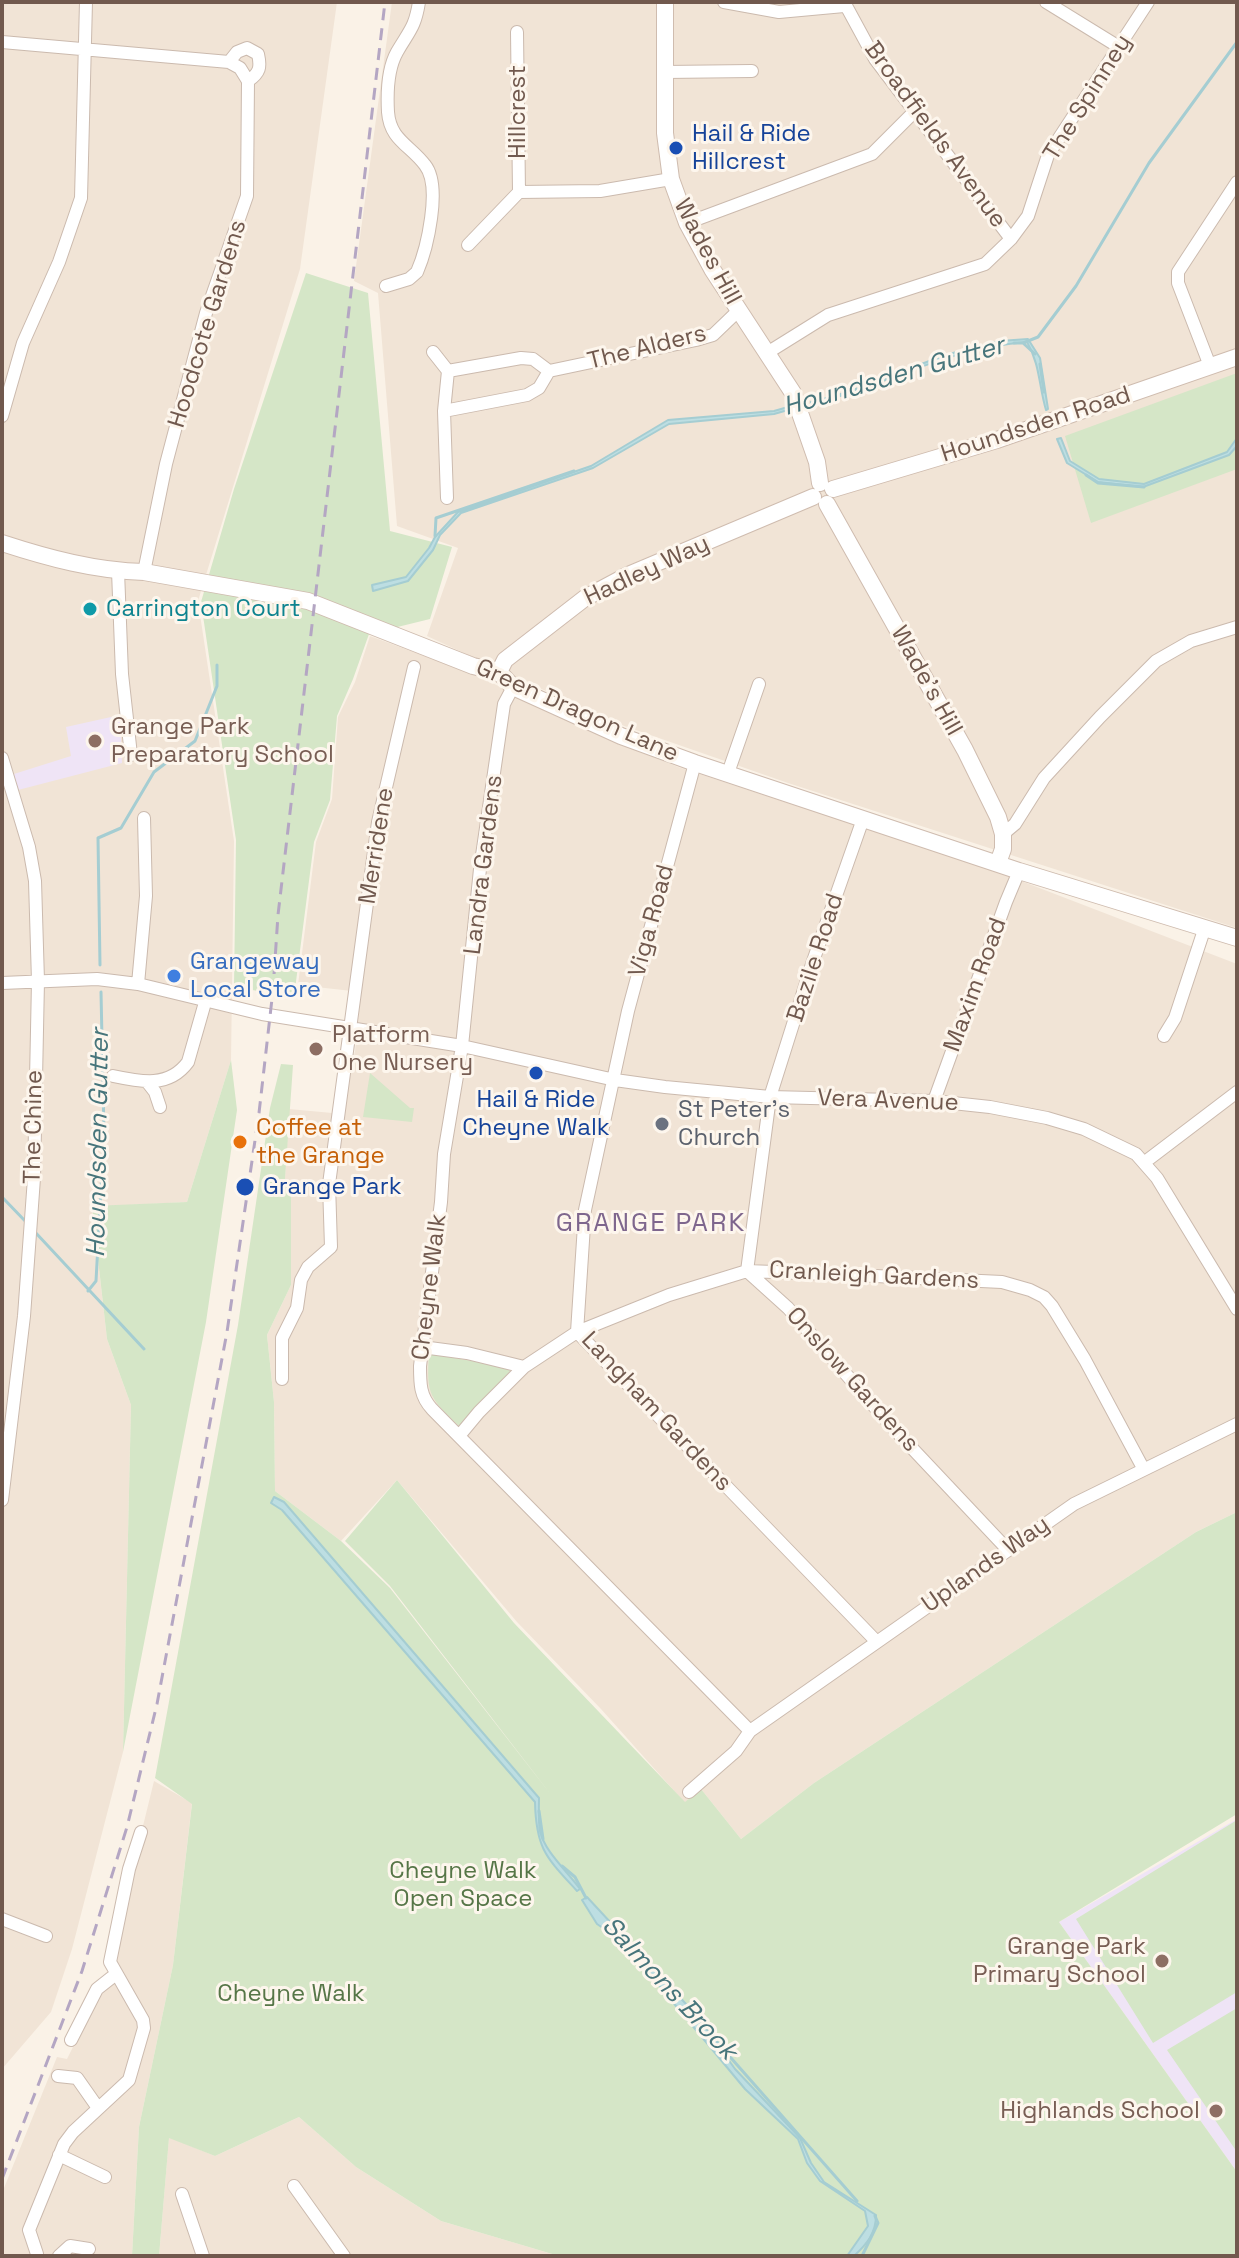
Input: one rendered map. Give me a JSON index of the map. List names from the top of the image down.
{
  "streets": {
    "street": [
      "The Spinney",
      "Hillcrest",
      "Broadfields Avenue",
      "Wades Hill",
      "Hoodcote Gardens",
      "The Alders",
      "Houndsden Road",
      "Hadley Way",
      "Wade's Hill",
      "Green Dragon Lane",
      "Merridene",
      "Landra Gardens",
      "Viga Road",
      "Bazile Road",
      "Maxim Road",
      "Vera Avenue",
      "The Chine",
      "Cranleigh Gardens",
      "Cheyne Walk",
      "Onslow Gardens",
      "Langham Gardens",
      "Uplands Way"
    ]
  },
  "crossings": [
    ["The Spinney", "Broadfields Avenue"],
    ["Hillcrest", "Wades Hill"],
    ["Broadfields Avenue", "Wades Hill"],
    ["Wades Hill", "The Alders"],
    ["Wades Hill", "Houndsden Road"],
    ["Wades Hill", "Hadley Way"],
    ["Wades Hill", "Wade's Hill"],
    ["Hoodcote Gardens", "Green Dragon Lane"],
    ["Houndsden Road", "Hadley Way"],
    ["Houndsden Road", "Wade's Hill"],
    ["Hadley Way", "Wade's Hill"],
    ["Hadley Way", "Green Dragon Lane"],
    ["Green Dragon Lane", "Landra Gardens"],
    ["Green Dragon Lane", "Viga Road"],
    ["Green Dragon Lane", "Bazile Road"],
    ["Green Dragon Lane", "Maxim Road"],
    ["Merridene", "Vera Avenue"],
    ["Landra Gardens", "Vera Avenue"],
    ["Landra Gardens", "Cheyne Walk"],
    ["Viga Road", "Vera Avenue"],
    ["Viga Road", "Langham Gardens"],
    ["Bazile Road", "Vera Avenue"],
    ["Maxim Road", "Vera Avenue"],
    ["Vera Avenue", "The Chine"],
    ["Vera Avenue", "Cheyne Walk"],
    ["Vera Avenue", "Langham Gardens"],
    ["Cranleigh Gardens", "Cheyne Walk"],
    ["Cranleigh Gardens", "Onslow Gardens"],
    ["Cranleigh Gardens", "Langham Gardens"],
    ["Cranleigh Gardens", "Uplands Way"],
    ["Cheyne Walk", "Uplands Way"],
    ["Onslow Gardens", "Uplands Way"],
    ["Langham Gardens", "Uplands Way"]
  ],
  "districts": ["GRANGE PARK"],
  "water": ["Houndsden Gutter", "Salmons Brook"],
  "parks": ["Cheyne Walk Open Space", "Cheyne Walk"],
  "places": [
    "Hail & Ride Hillcrest",
    "Carrington Court",
    "Grange Park Preparatory School",
    "Grangeway Local Store",
    "Platform One Nursery",
    "Hail & Ride Cheyne Walk",
    "St Peter's Church",
    "Coffee at the Grange",
    "Grange Park",
    "Grange Park Primary School",
    "Highlands School"
  ]
}
